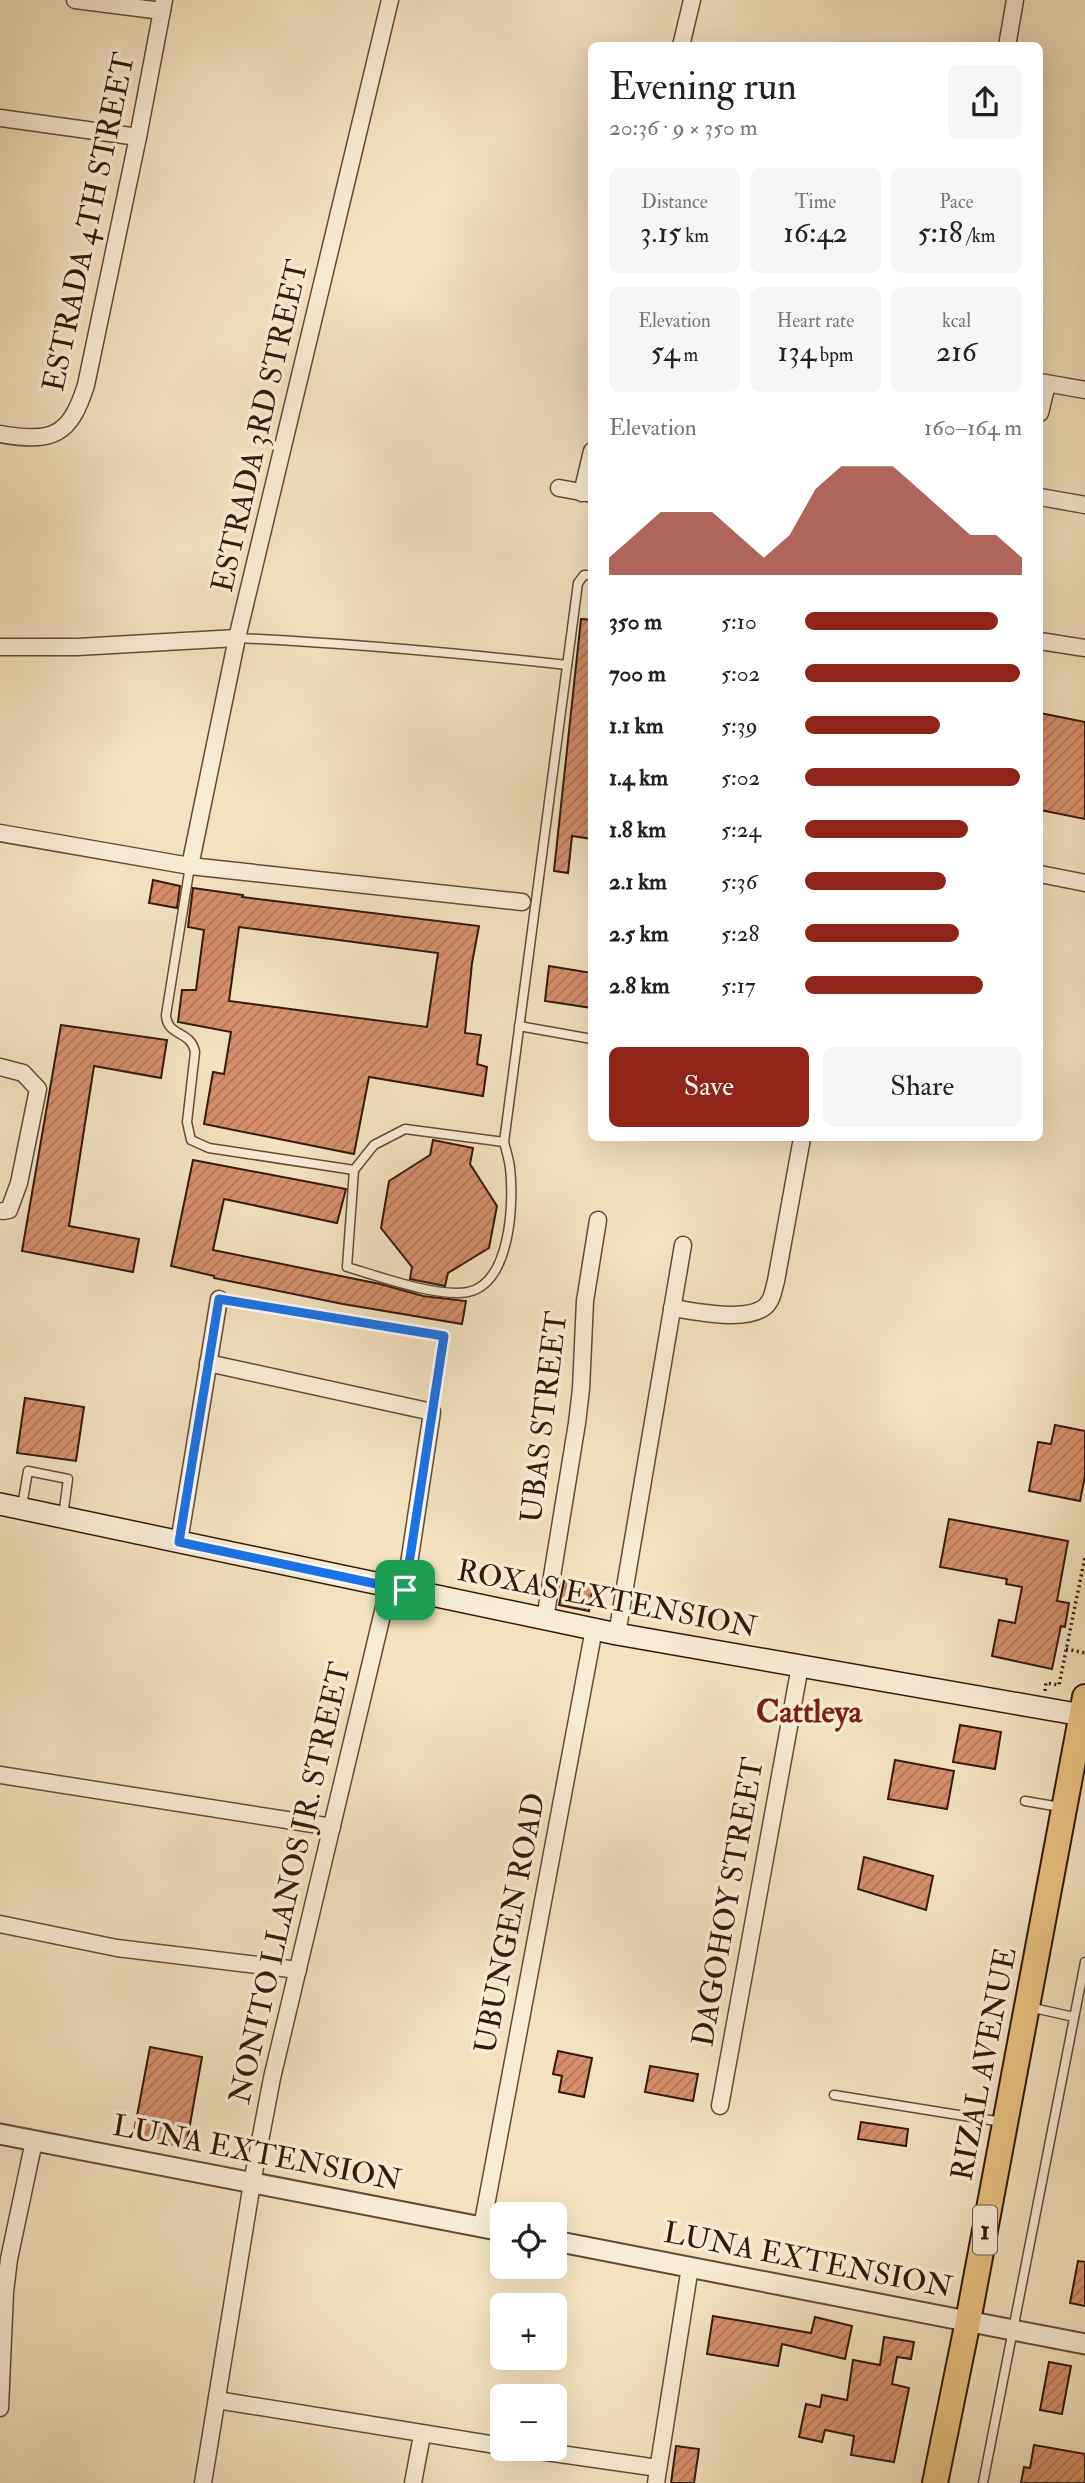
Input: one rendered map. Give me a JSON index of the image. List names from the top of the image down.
{
  "streets": {
    "main road": ["ROXAS EXTENSION", "RIZAL AVENUE", "1"],
    "street": [
      "ESTRADA 4TH STREET",
      "ESTRADA 3RD STREET",
      "UBAS STREET",
      "NONITO LLANOS JR. STREET",
      "DAGOHOY STREET",
      "UBUNGEN ROAD",
      "LUNA EXTENSION"
    ]
  },
  "crossings": [
    ["UBAS STREET", "ROXAS EXTENSION"],
    ["ROXAS EXTENSION", "NONITO LLANOS JR. STREET"],
    ["ROXAS EXTENSION", "DAGOHOY STREET"],
    ["ROXAS EXTENSION", "UBUNGEN ROAD"],
    ["ROXAS EXTENSION", "RIZAL AVENUE"],
    ["NONITO LLANOS JR. STREET", "LUNA EXTENSION"],
    ["UBUNGEN ROAD", "LUNA EXTENSION"],
    ["RIZAL AVENUE", "LUNA EXTENSION"]
  ],
  "districts": ["Cattleya"],
  "page": {
    "heading": ["Evening run", "20:36 · 9 × 350 m"],
    "stats": [
      ["Distance", "3.15 km"],
      ["Time", "16:42"],
      ["Pace", "5:18 /km"],
      ["Elevation", "54 m"],
      ["Heart rate", "134 bpm"],
      ["kcal", "216"]
    ],
    "chart": ["Elevation", "160–164 m"],
    "list": [
      {
        "name": "350 m",
        "note": "5:10"
      },
      {
        "name": "700 m",
        "note": "5:02"
      },
      {
        "name": "1.1 km",
        "note": "5:39"
      },
      {
        "name": "1.4 km",
        "note": "5:02"
      },
      {
        "name": "1.8 km",
        "note": "5:24"
      },
      {
        "name": "2.1 km",
        "note": "5:36"
      },
      {
        "name": "2.5 km",
        "note": "5:28"
      },
      {
        "name": "2.8 km",
        "note": "5:17"
      }
    ],
    "buttons": ["Save", "Share"],
    "map_buttons": ["+", "−"]
  }
}
